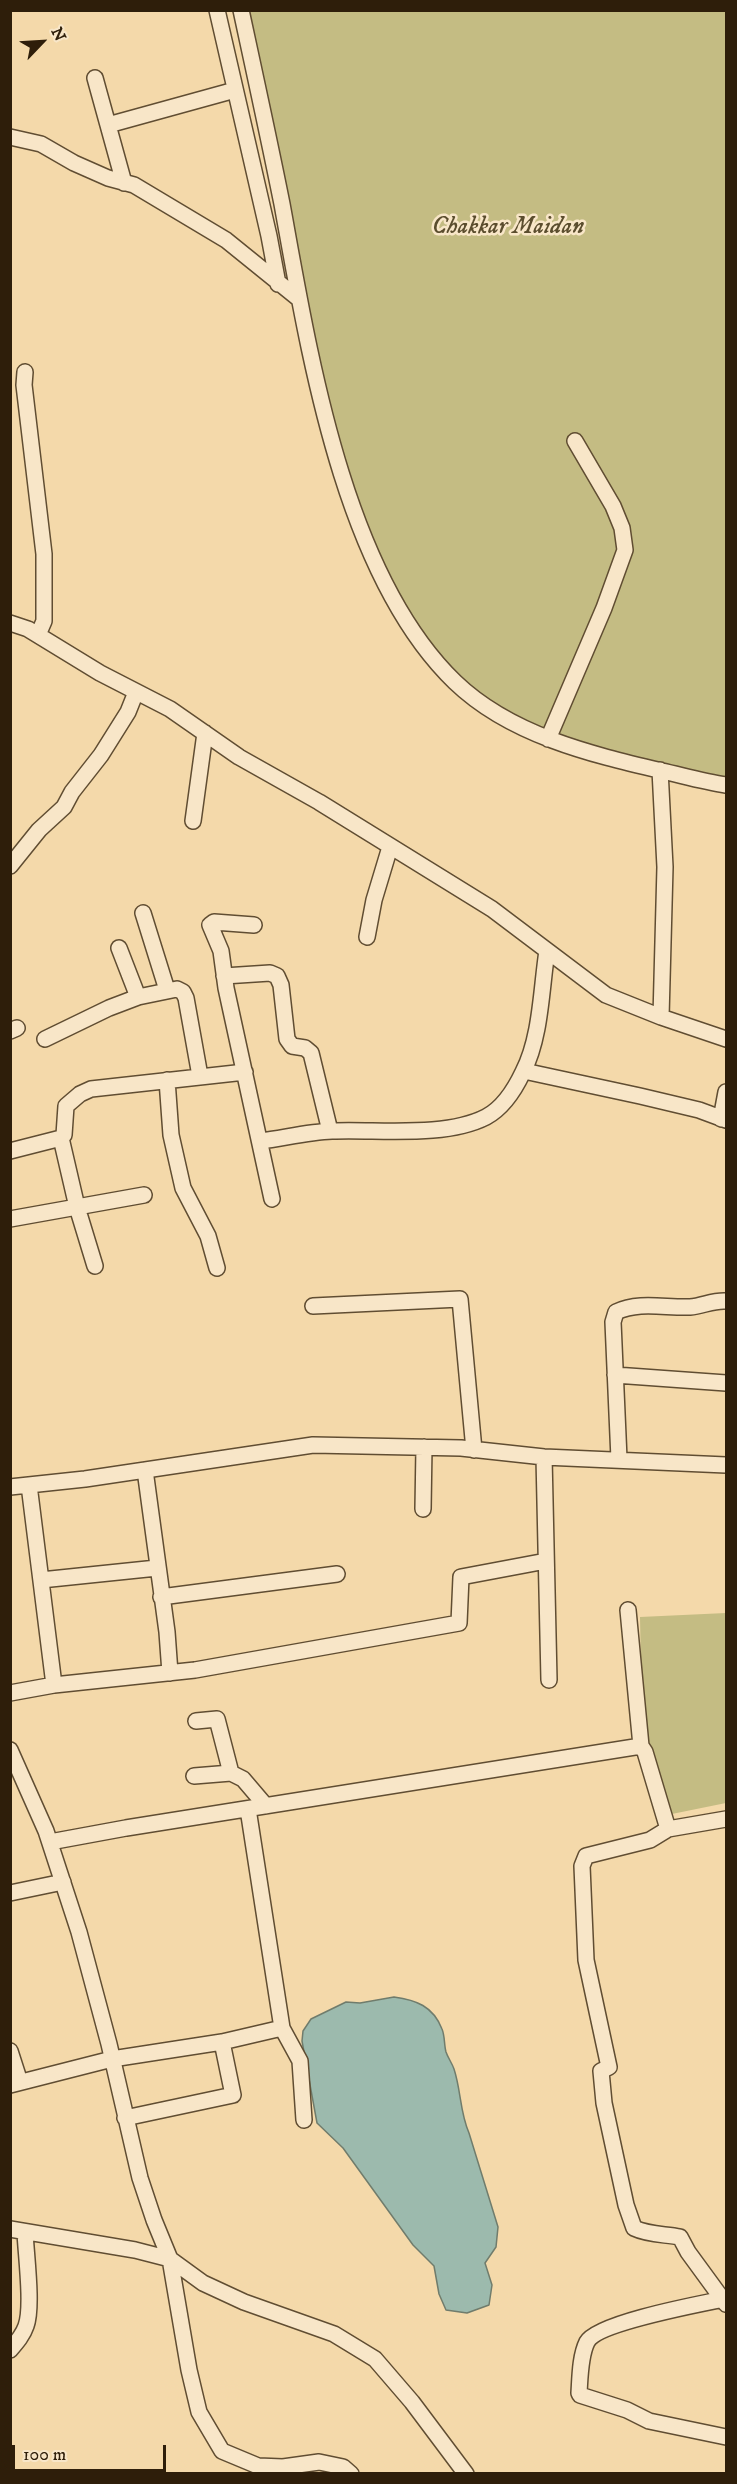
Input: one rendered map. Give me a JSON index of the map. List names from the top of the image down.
{
  "parks": ["Chakkar Maidan"],
  "scale_bar": "100 m",
  "north": "top right"
}
